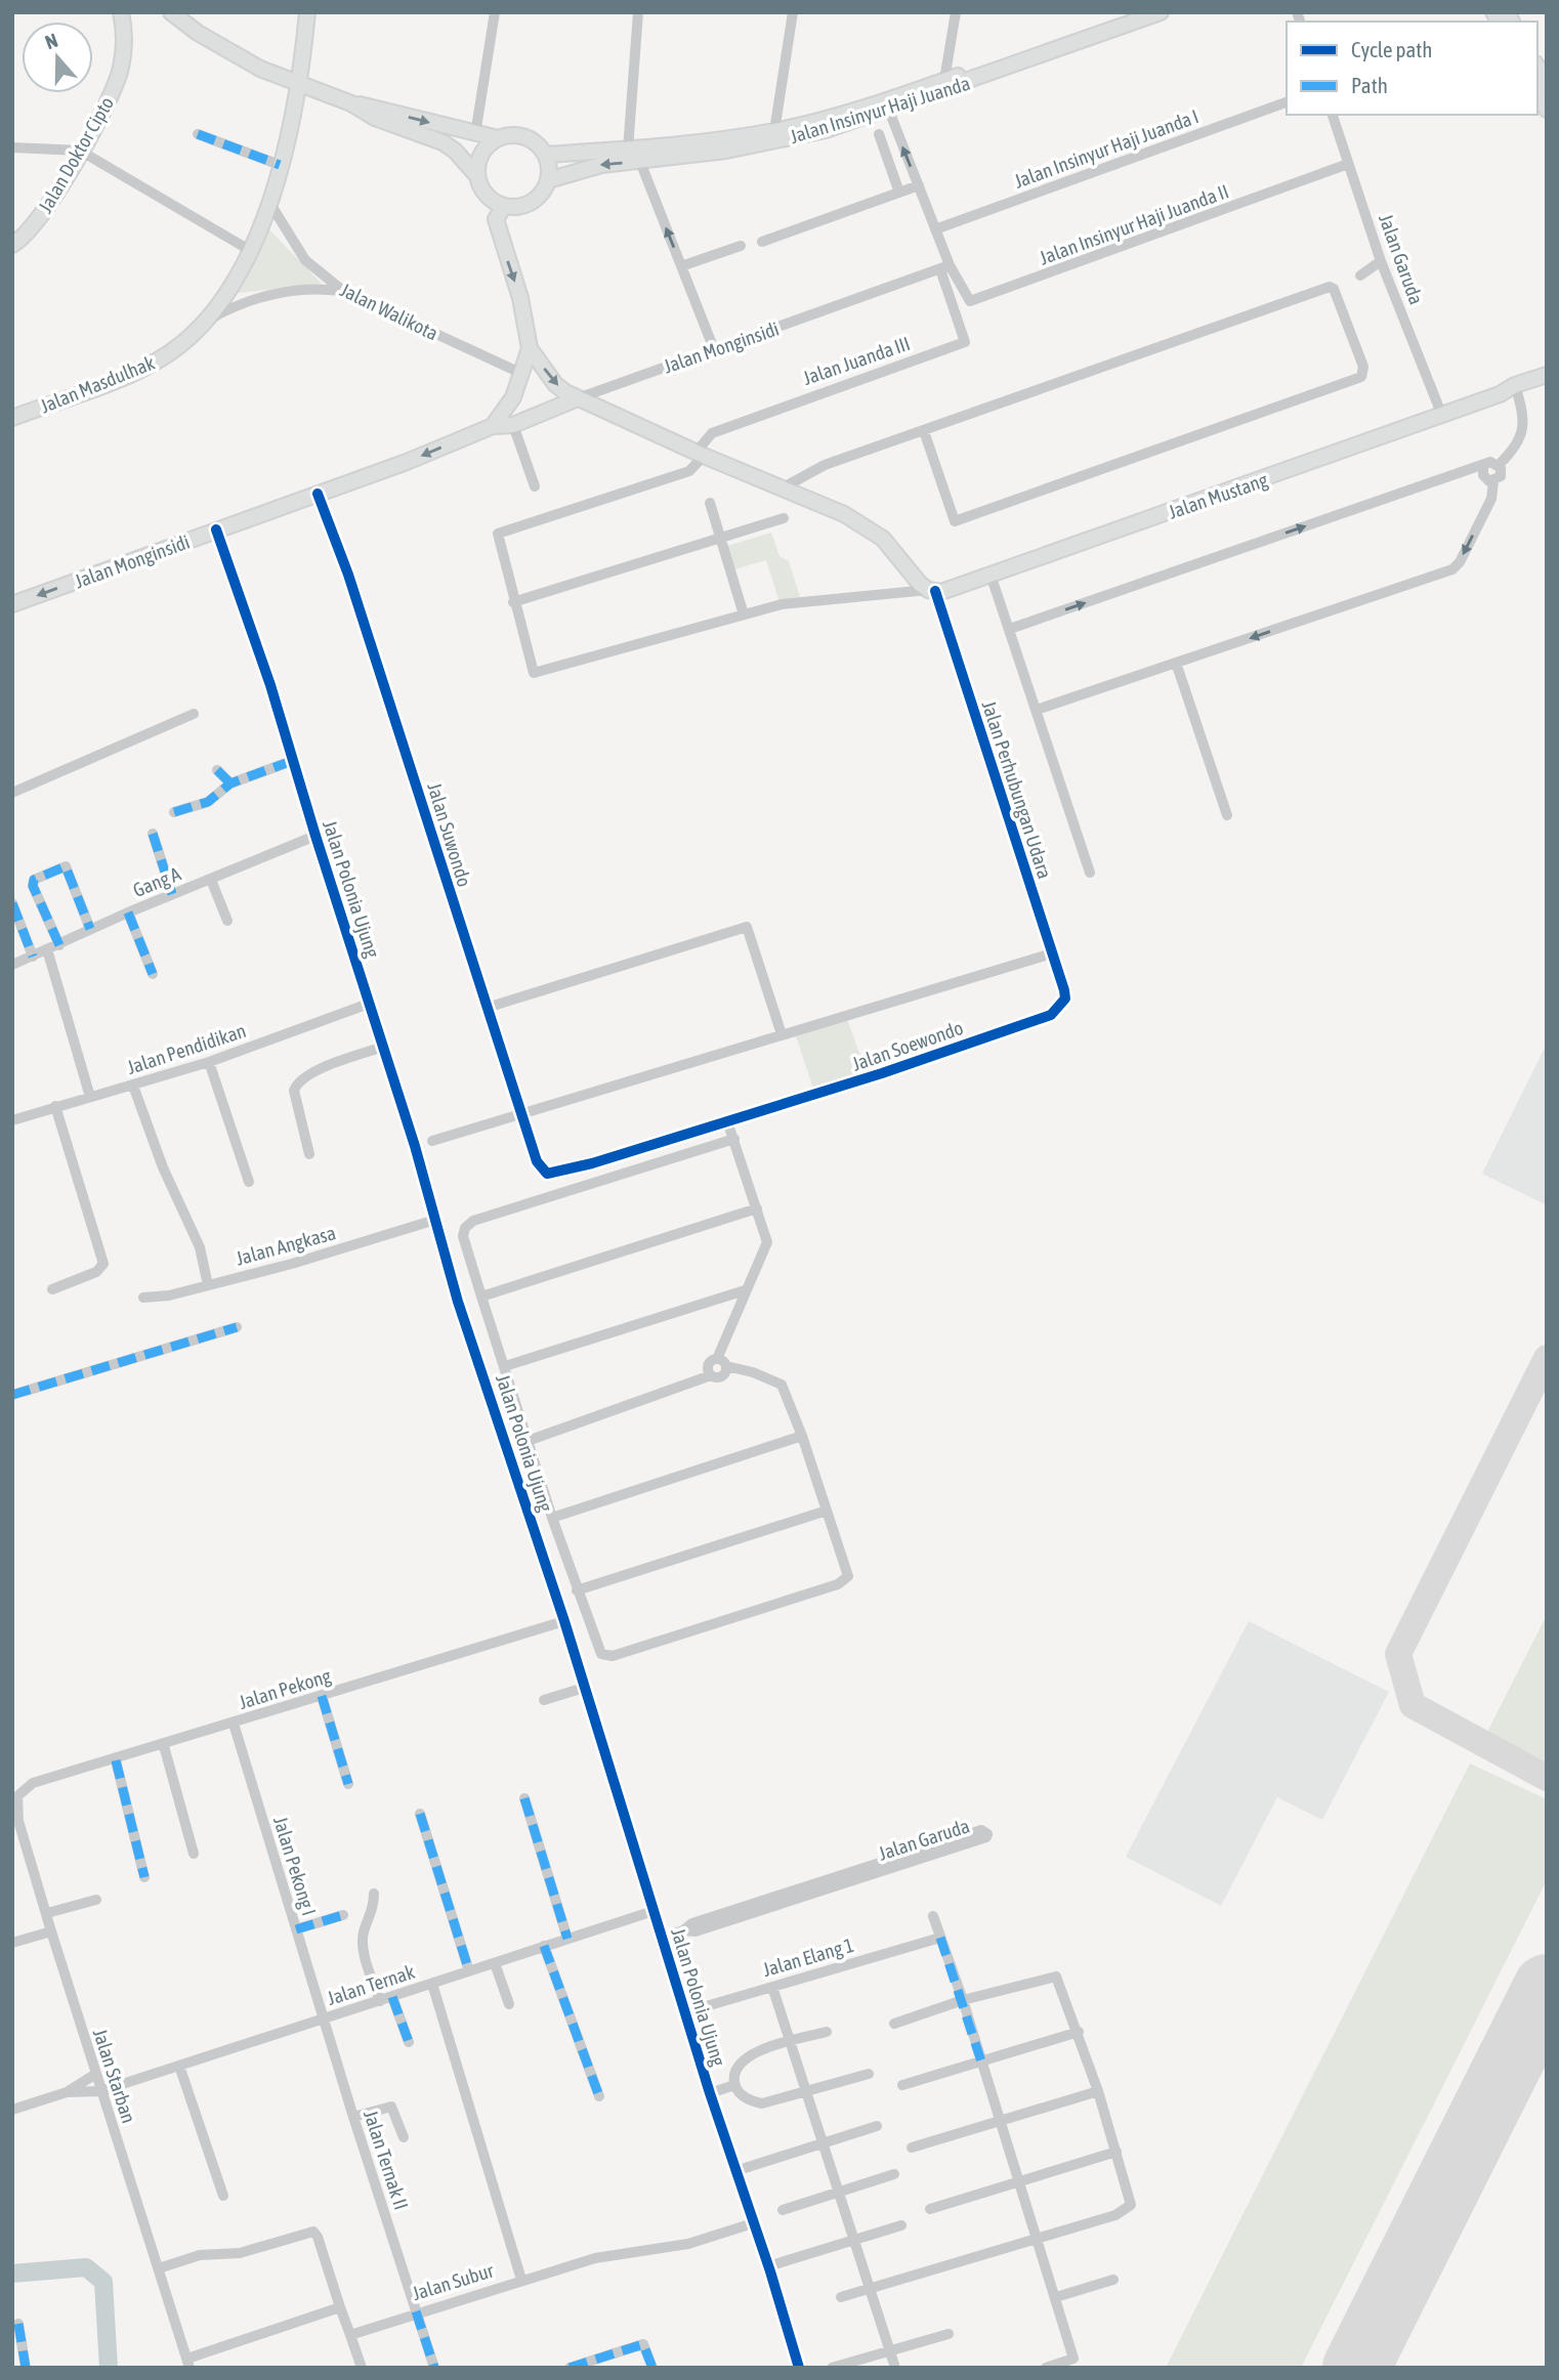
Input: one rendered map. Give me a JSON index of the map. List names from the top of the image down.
{
  "streets": {
    "main road": [
      "Jalan Insinyur Haji Juanda",
      "Jalan Doktor Cipto",
      "Jalan Monginsidi",
      "Jalan Masdulhak",
      "Jalan Mustang",
      "Jalan Perhubungan Udara"
    ],
    "street": [
      "Jalan Insinyur Haji Juanda I",
      "Jalan Insinyur Haji Juanda II",
      "Jalan Garuda",
      "Jalan Walikota",
      "Jalan Juanda III",
      "Jalan Suwondo",
      "Gang A",
      "Jalan Polonia Ujung",
      "Jalan Soewondo",
      "Jalan Pendidikan",
      "Jalan Angkasa",
      "Jalan Pekong",
      "Jalan Pekong I",
      "Jalan Elang 1",
      "Jalan Ternak",
      "Jalan Starban",
      "Jalan Ternak II",
      "Jalan Subur"
    ]
  },
  "crossings": [
    ["Jalan Insinyur Haji Juanda II", "Jalan Garuda"],
    ["Jalan Insinyur Haji Juanda II", "Jalan Monginsidi"],
    ["Jalan Insinyur Haji Juanda II", "Jalan Juanda III"],
    ["Jalan Garuda", "Jalan Mustang"],
    ["Jalan Garuda", "Jalan Polonia Ujung"],
    ["Jalan Walikota", "Jalan Masdulhak"],
    ["Jalan Monginsidi", "Jalan Juanda III"],
    ["Jalan Monginsidi", "Jalan Perhubungan Udara"],
    ["Jalan Monginsidi", "Jalan Suwondo"],
    ["Jalan Monginsidi", "Jalan Polonia Ujung"],
    ["Jalan Juanda III", "Jalan Perhubungan Udara"],
    ["Jalan Mustang", "Jalan Perhubungan Udara"],
    ["Jalan Perhubungan Udara", "Jalan Soewondo"],
    ["Jalan Suwondo", "Jalan Soewondo"],
    ["Gang A", "Jalan Polonia Ujung"],
    ["Jalan Polonia Ujung", "Jalan Pendidikan"],
    ["Jalan Polonia Ujung", "Jalan Angkasa"],
    ["Jalan Polonia Ujung", "Jalan Pekong"],
    ["Jalan Polonia Ujung", "Jalan Elang 1"],
    ["Jalan Polonia Ujung", "Jalan Ternak"],
    ["Jalan Polonia Ujung", "Jalan Subur"],
    ["Jalan Pekong", "Jalan Pekong I"],
    ["Jalan Pekong", "Jalan Starban"],
    ["Jalan Pekong I", "Jalan Ternak"],
    ["Jalan Pekong I", "Jalan Ternak II"],
    ["Jalan Ternak", "Jalan Starban"],
    ["Jalan Ternak", "Jalan Ternak II"],
    ["Jalan Ternak II", "Jalan Subur"]
  ],
  "one_way": ["Jalan Monginsidi"],
  "legend": ["Cycle path", "Path"],
  "north": "top"
}
